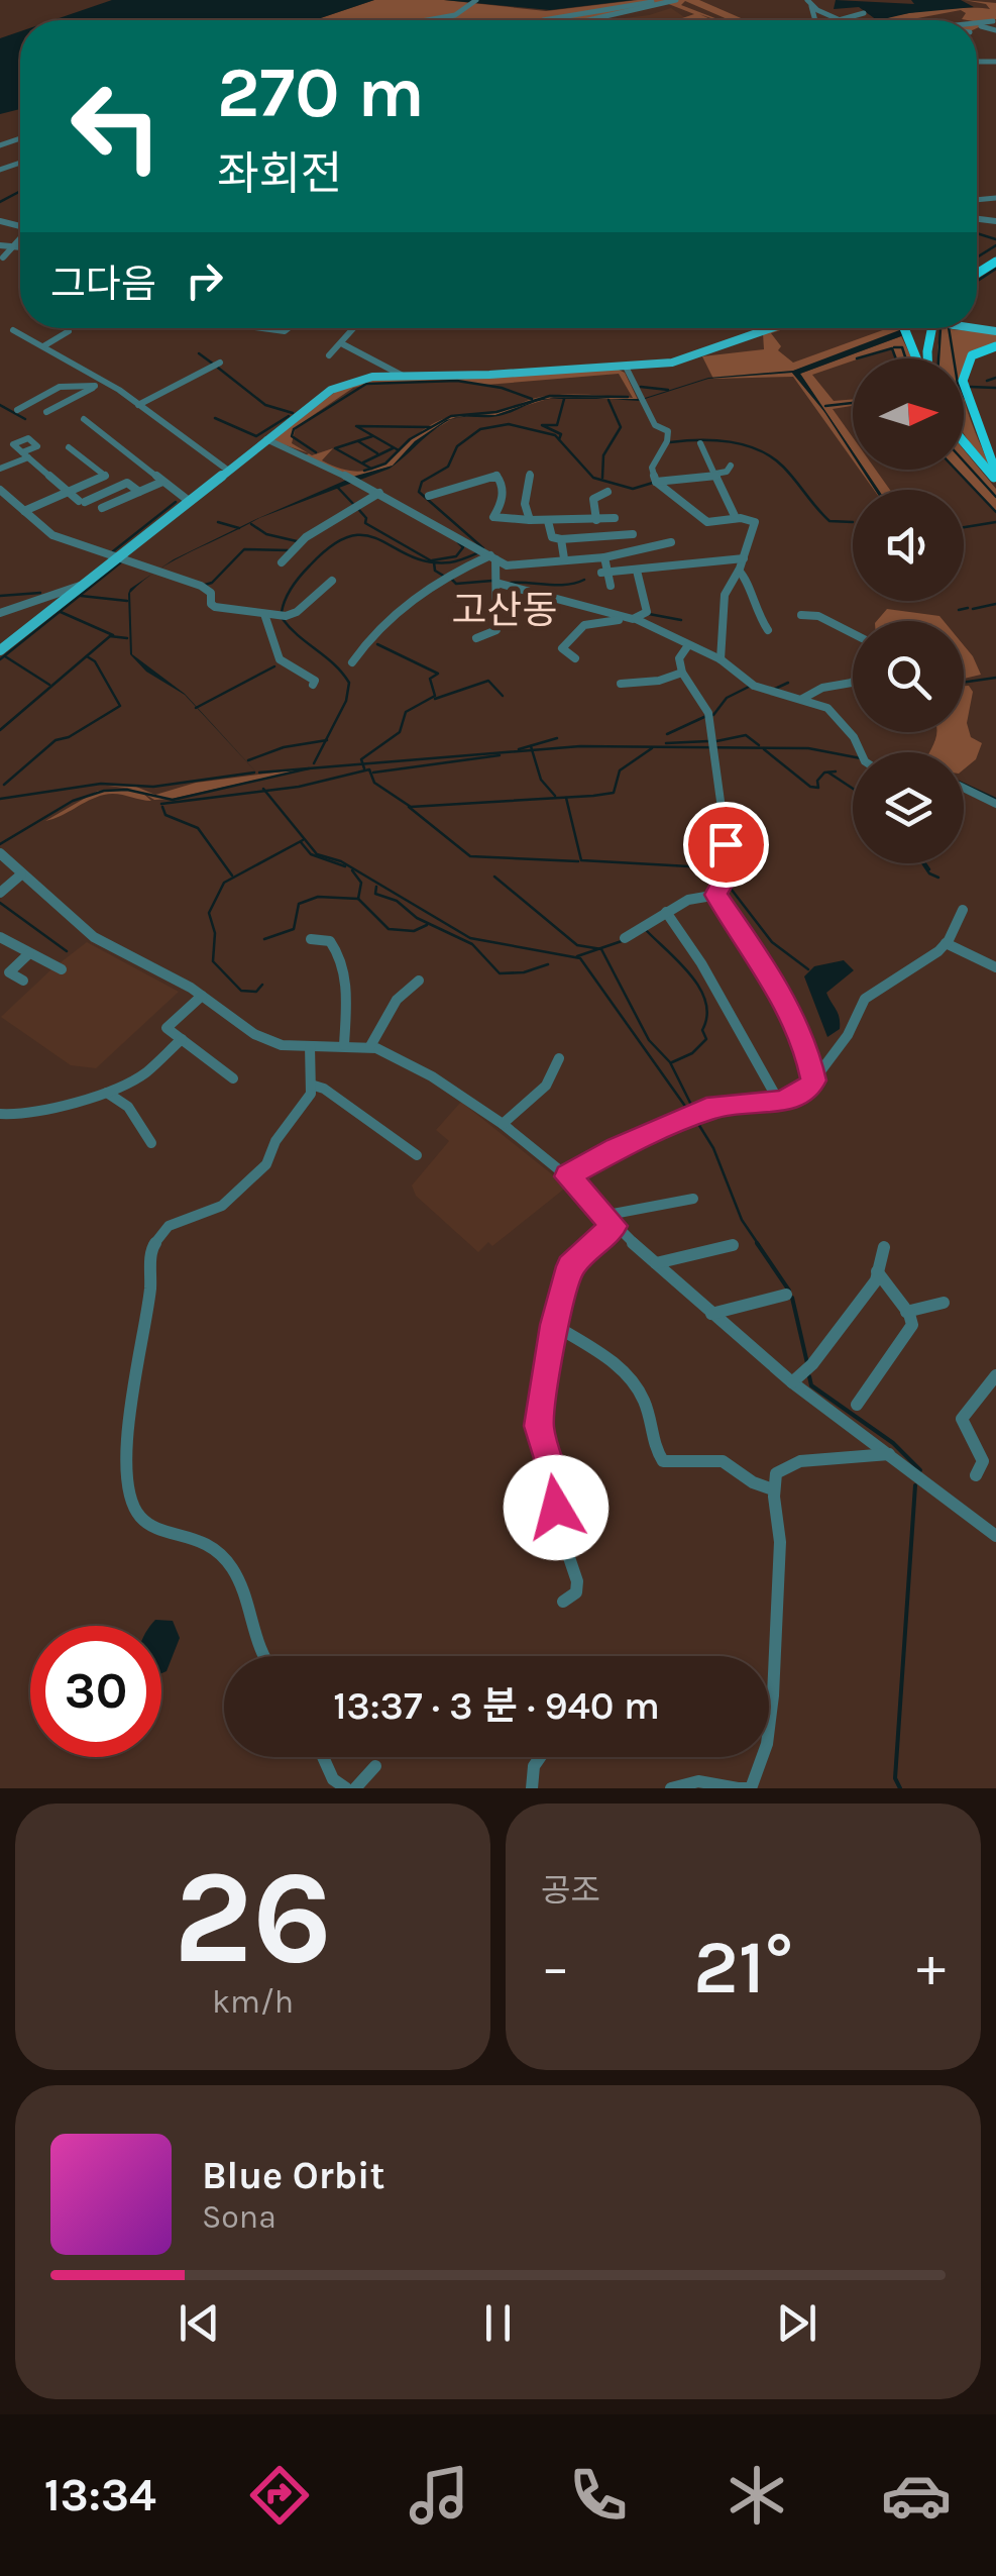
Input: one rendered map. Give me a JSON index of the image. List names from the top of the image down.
{
  "districts": ["고산동"],
  "north": "right",
  "page": {
    "turn": ["270 m", "좌회전"],
    "then": "그다음",
    "limit": "30",
    "trip": "13:37 · 3 분 · 940 m",
    "tile": [
      ["26", "km/h"],
      "공조"
    ],
    "heat": ["−", "21°", "+"],
    "song": ["Blue Orbit", "Sona"],
    "tabs": "13:34"
  }
}
